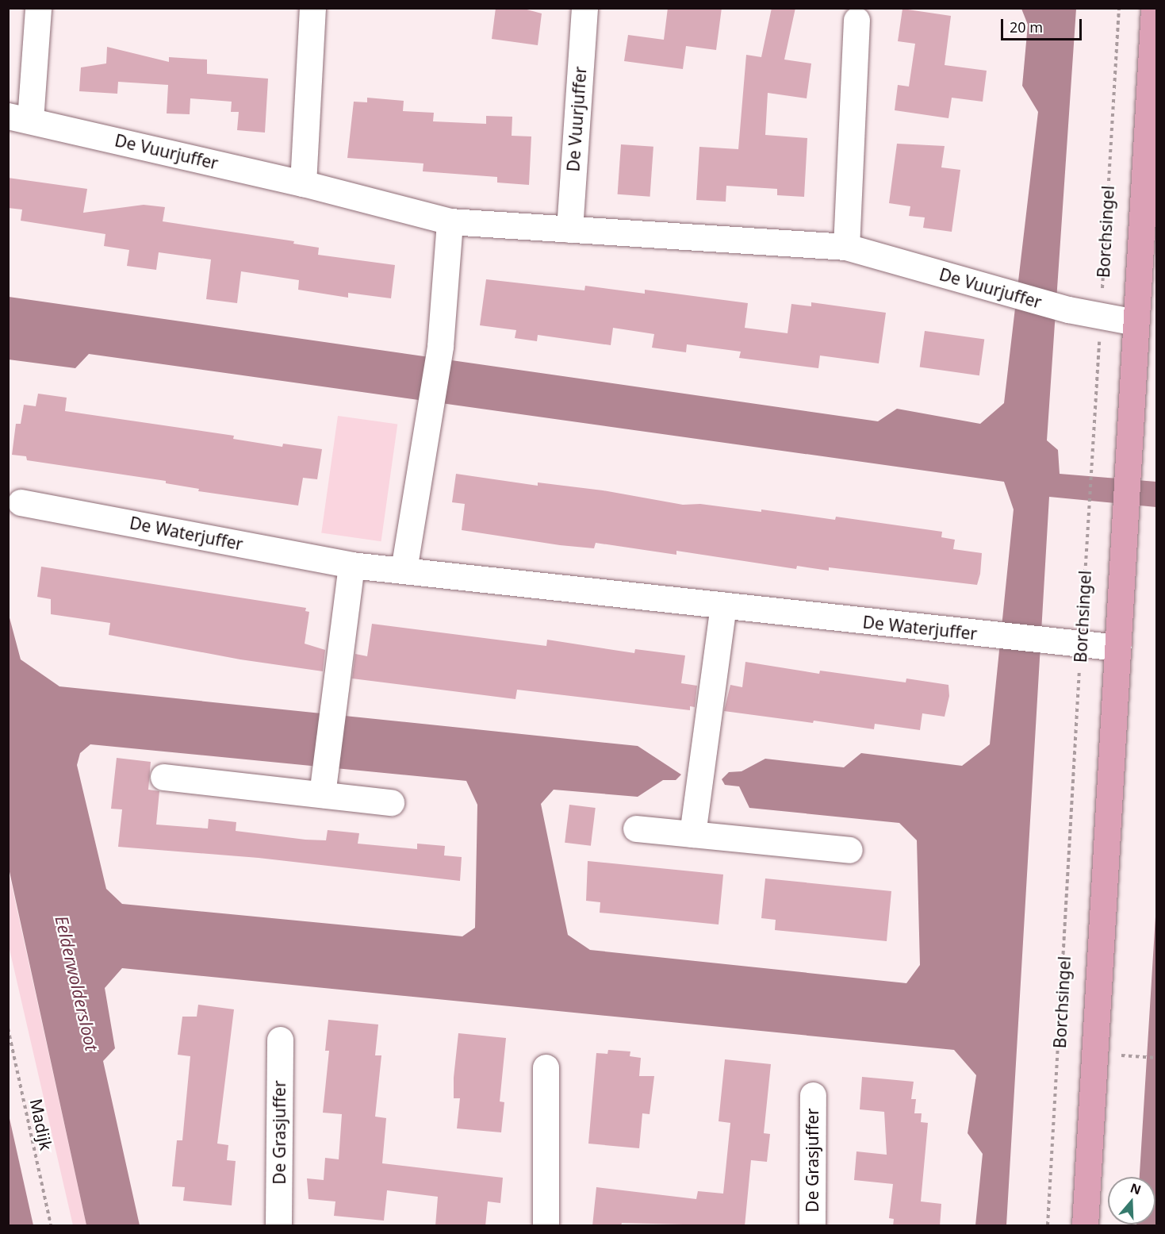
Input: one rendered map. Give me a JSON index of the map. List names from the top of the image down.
{
  "streets": {
    "street": ["De Vuurjuffer", "De Waterjuffer", "De Grasjuffer"],
    "path": ["Borchsingel", "Madijk"]
  },
  "crossings": [
    ["De Vuurjuffer", "Borchsingel"],
    ["Borchsingel", "De Waterjuffer"]
  ],
  "water": ["Eelderwoldersloot"],
  "scale_bar": "20 m",
  "north": "top"
}
